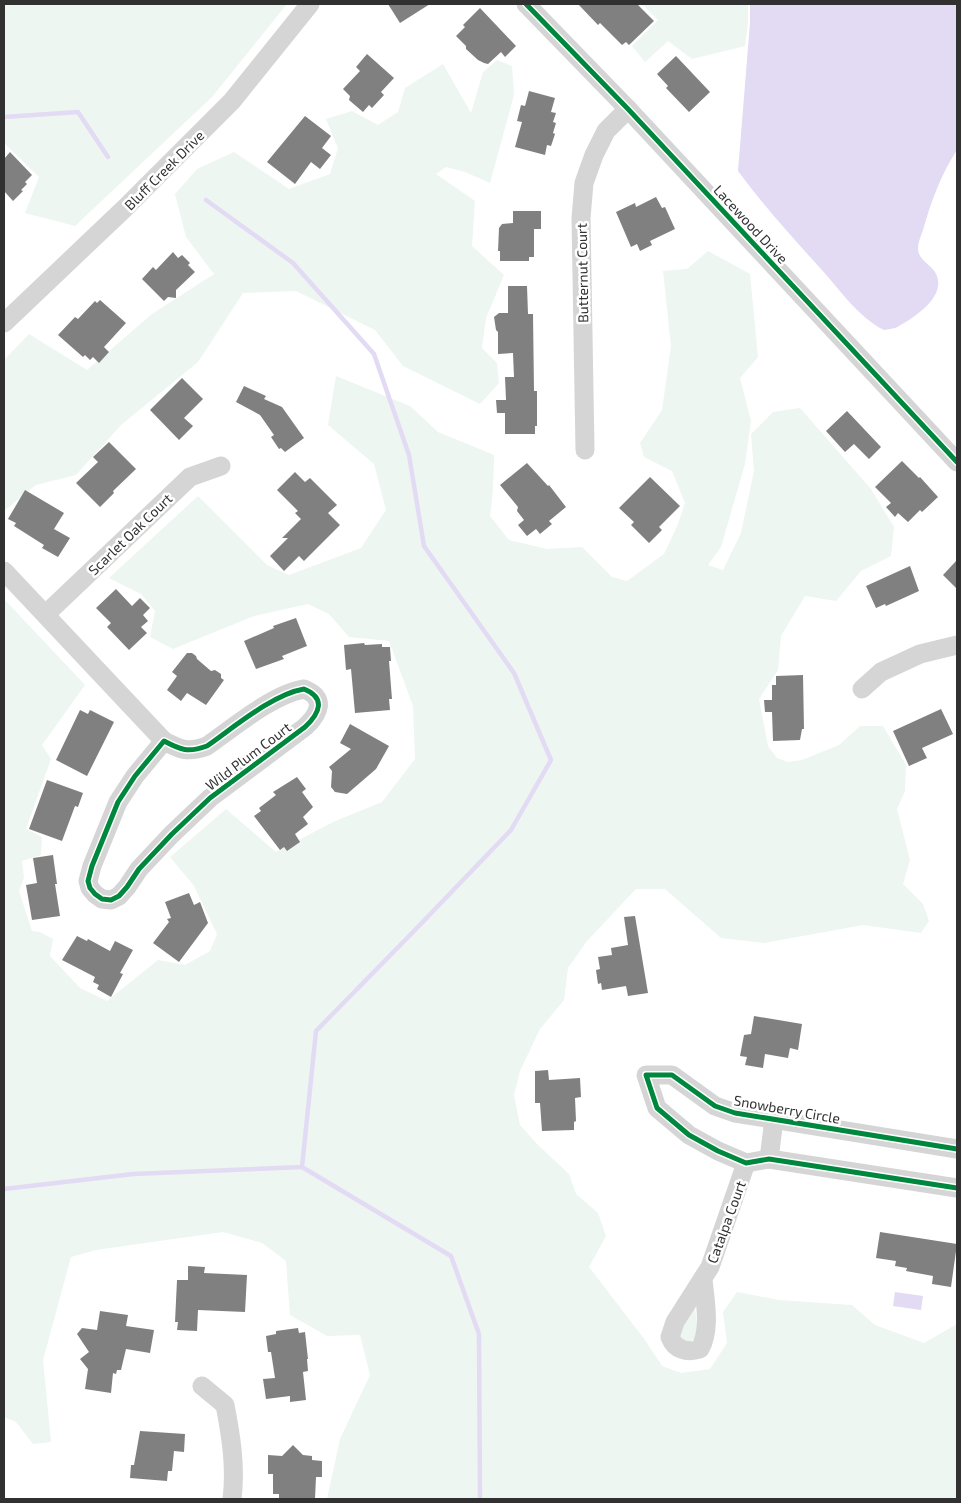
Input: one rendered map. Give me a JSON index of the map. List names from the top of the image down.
{
  "streets": {
    "street": [
      "Bluff Creek Drive",
      "Lacewood Drive",
      "Butternut Court",
      "Scarlet Oak Court",
      "Wild Plum Court",
      "Snowberry Circle",
      "Catalpa Court"
    ]
  },
  "crossings": [
    ["Lacewood Drive", "Butternut Court"],
    ["Scarlet Oak Court", "Wild Plum Court"],
    ["Snowberry Circle", "Catalpa Court"]
  ]
}
